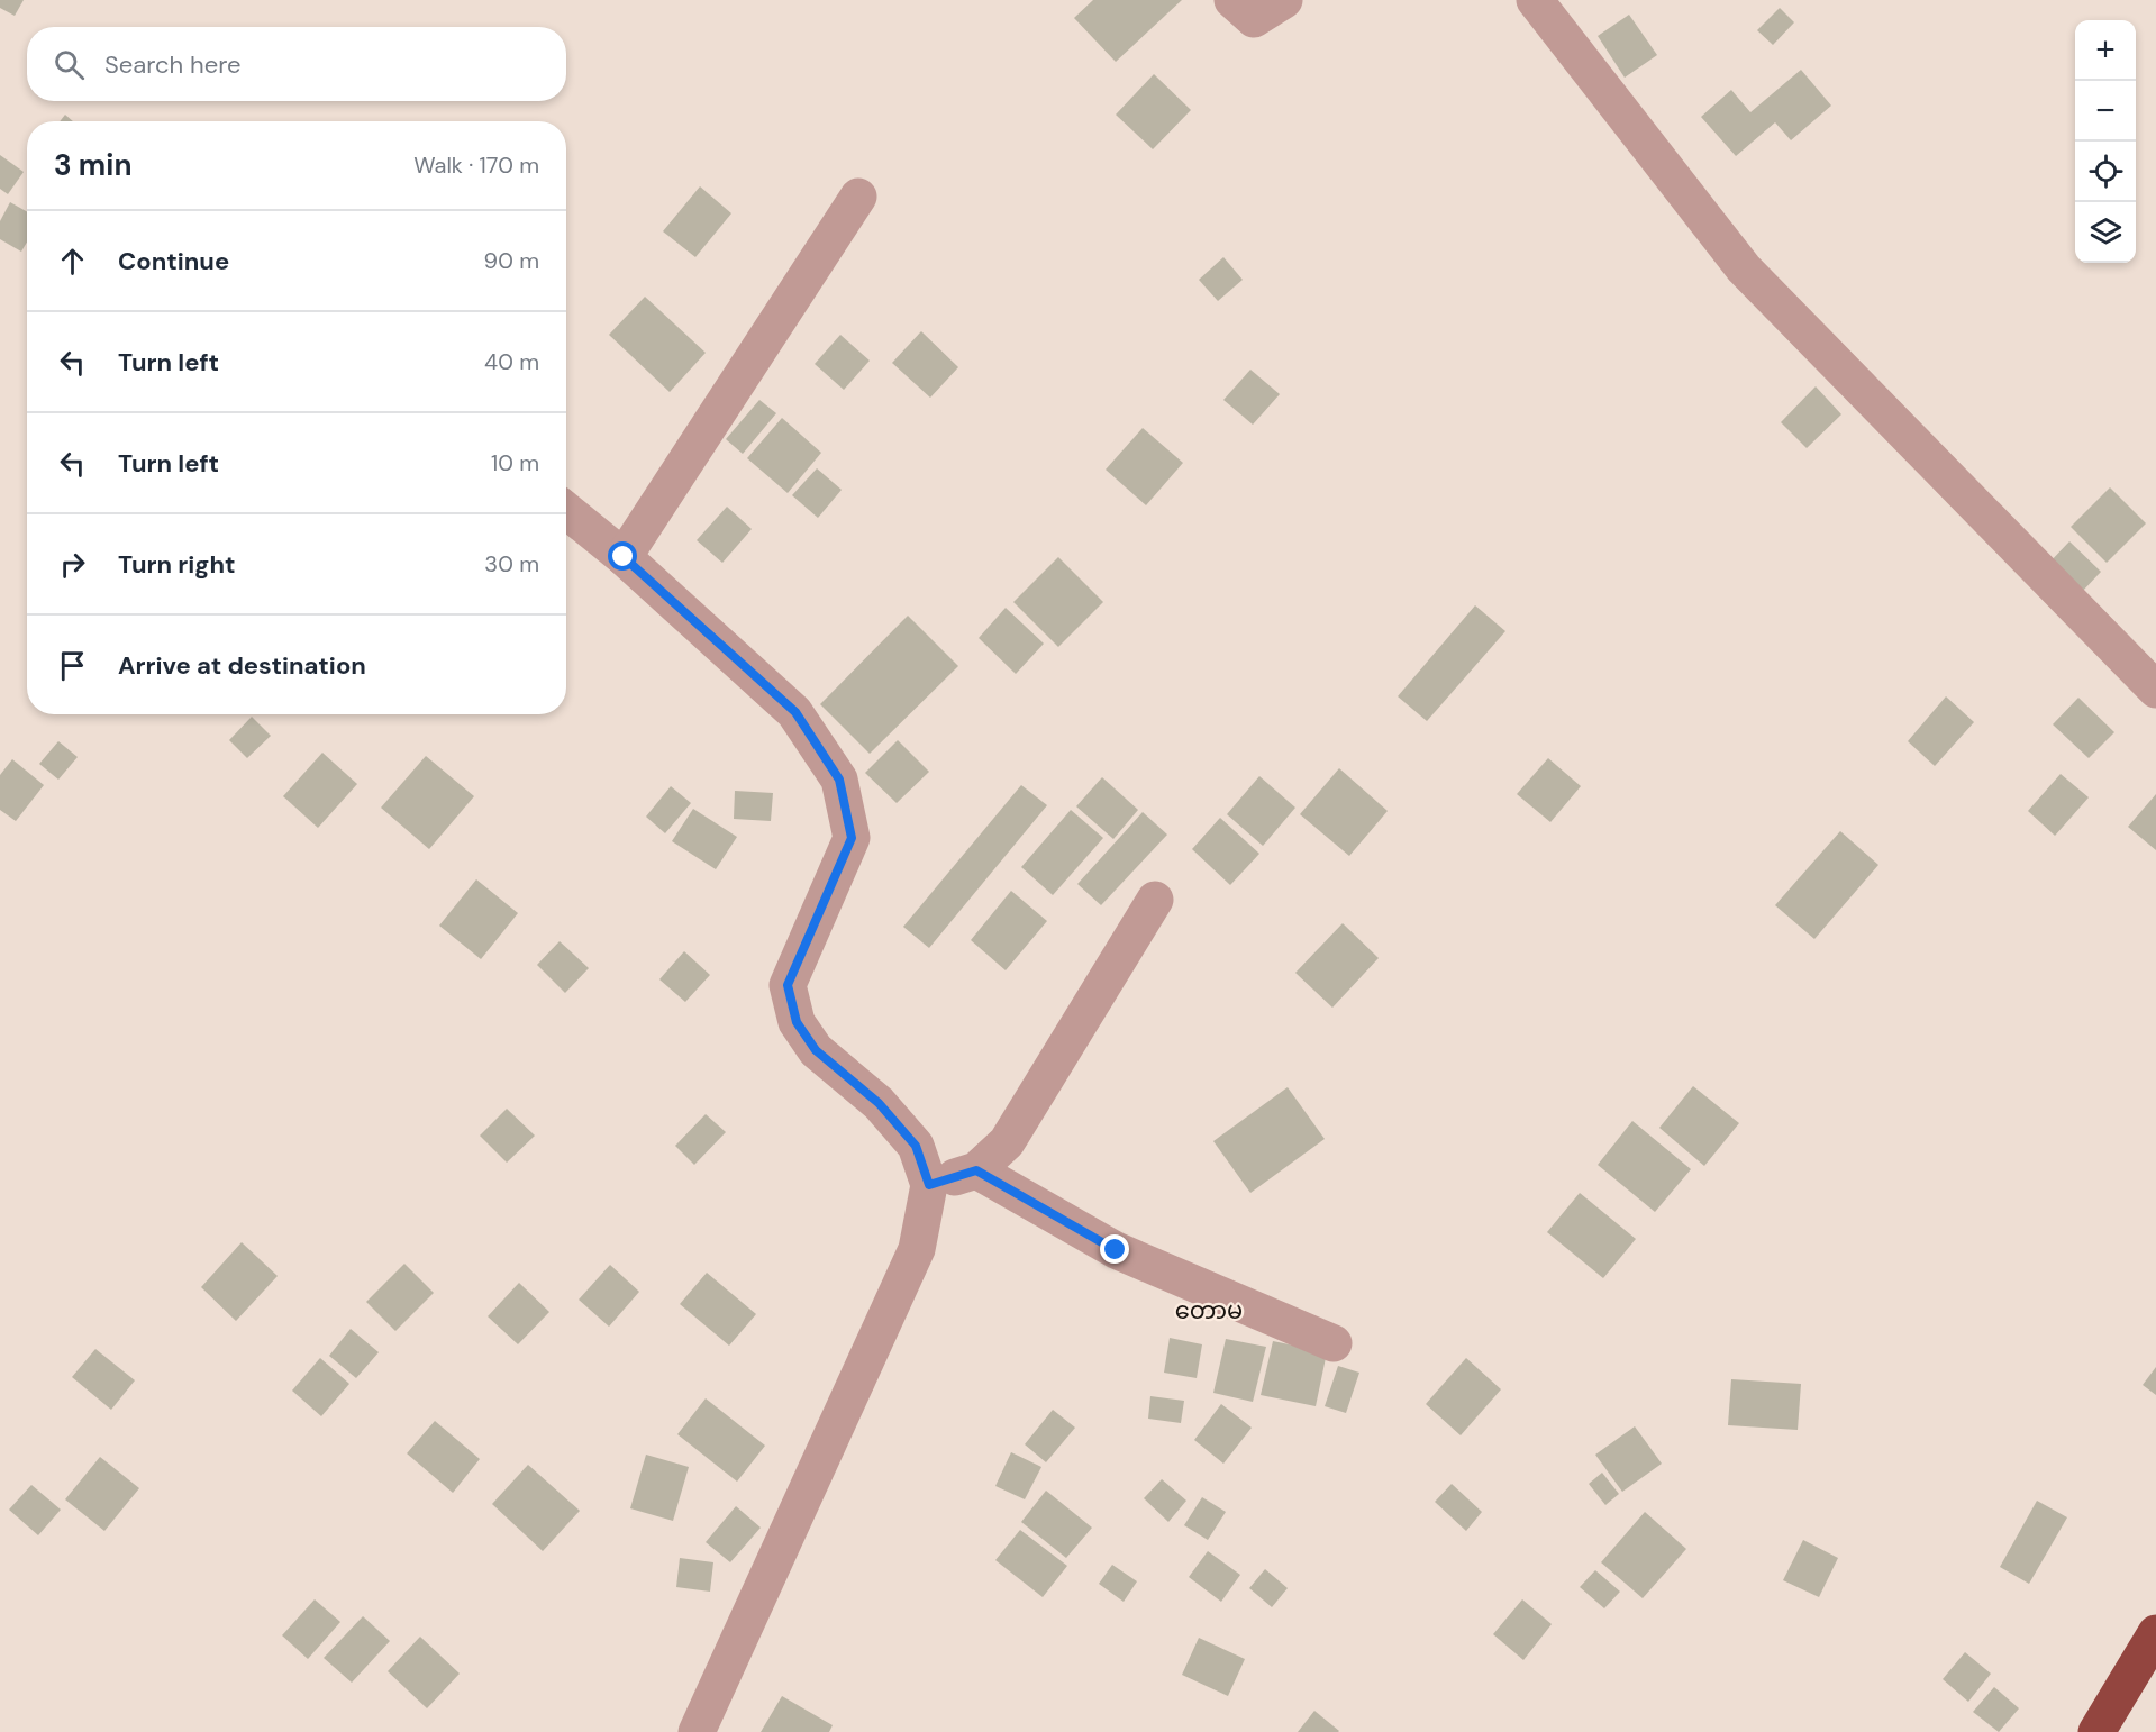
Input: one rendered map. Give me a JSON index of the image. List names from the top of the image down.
{
  "districts": ["တောမ"],
  "page": {
    "map_buttons": ["+", "−"],
    "search": "Search here",
    "heading": ["3 min", "Walk · 170 m"],
    "list": [
      ["Continue", "90 m"],
      ["Turn left", "40 m"],
      ["Turn left", "10 m"],
      ["Turn right", "30 m"],
      "Arrive at destination"
    ]
  }
}
